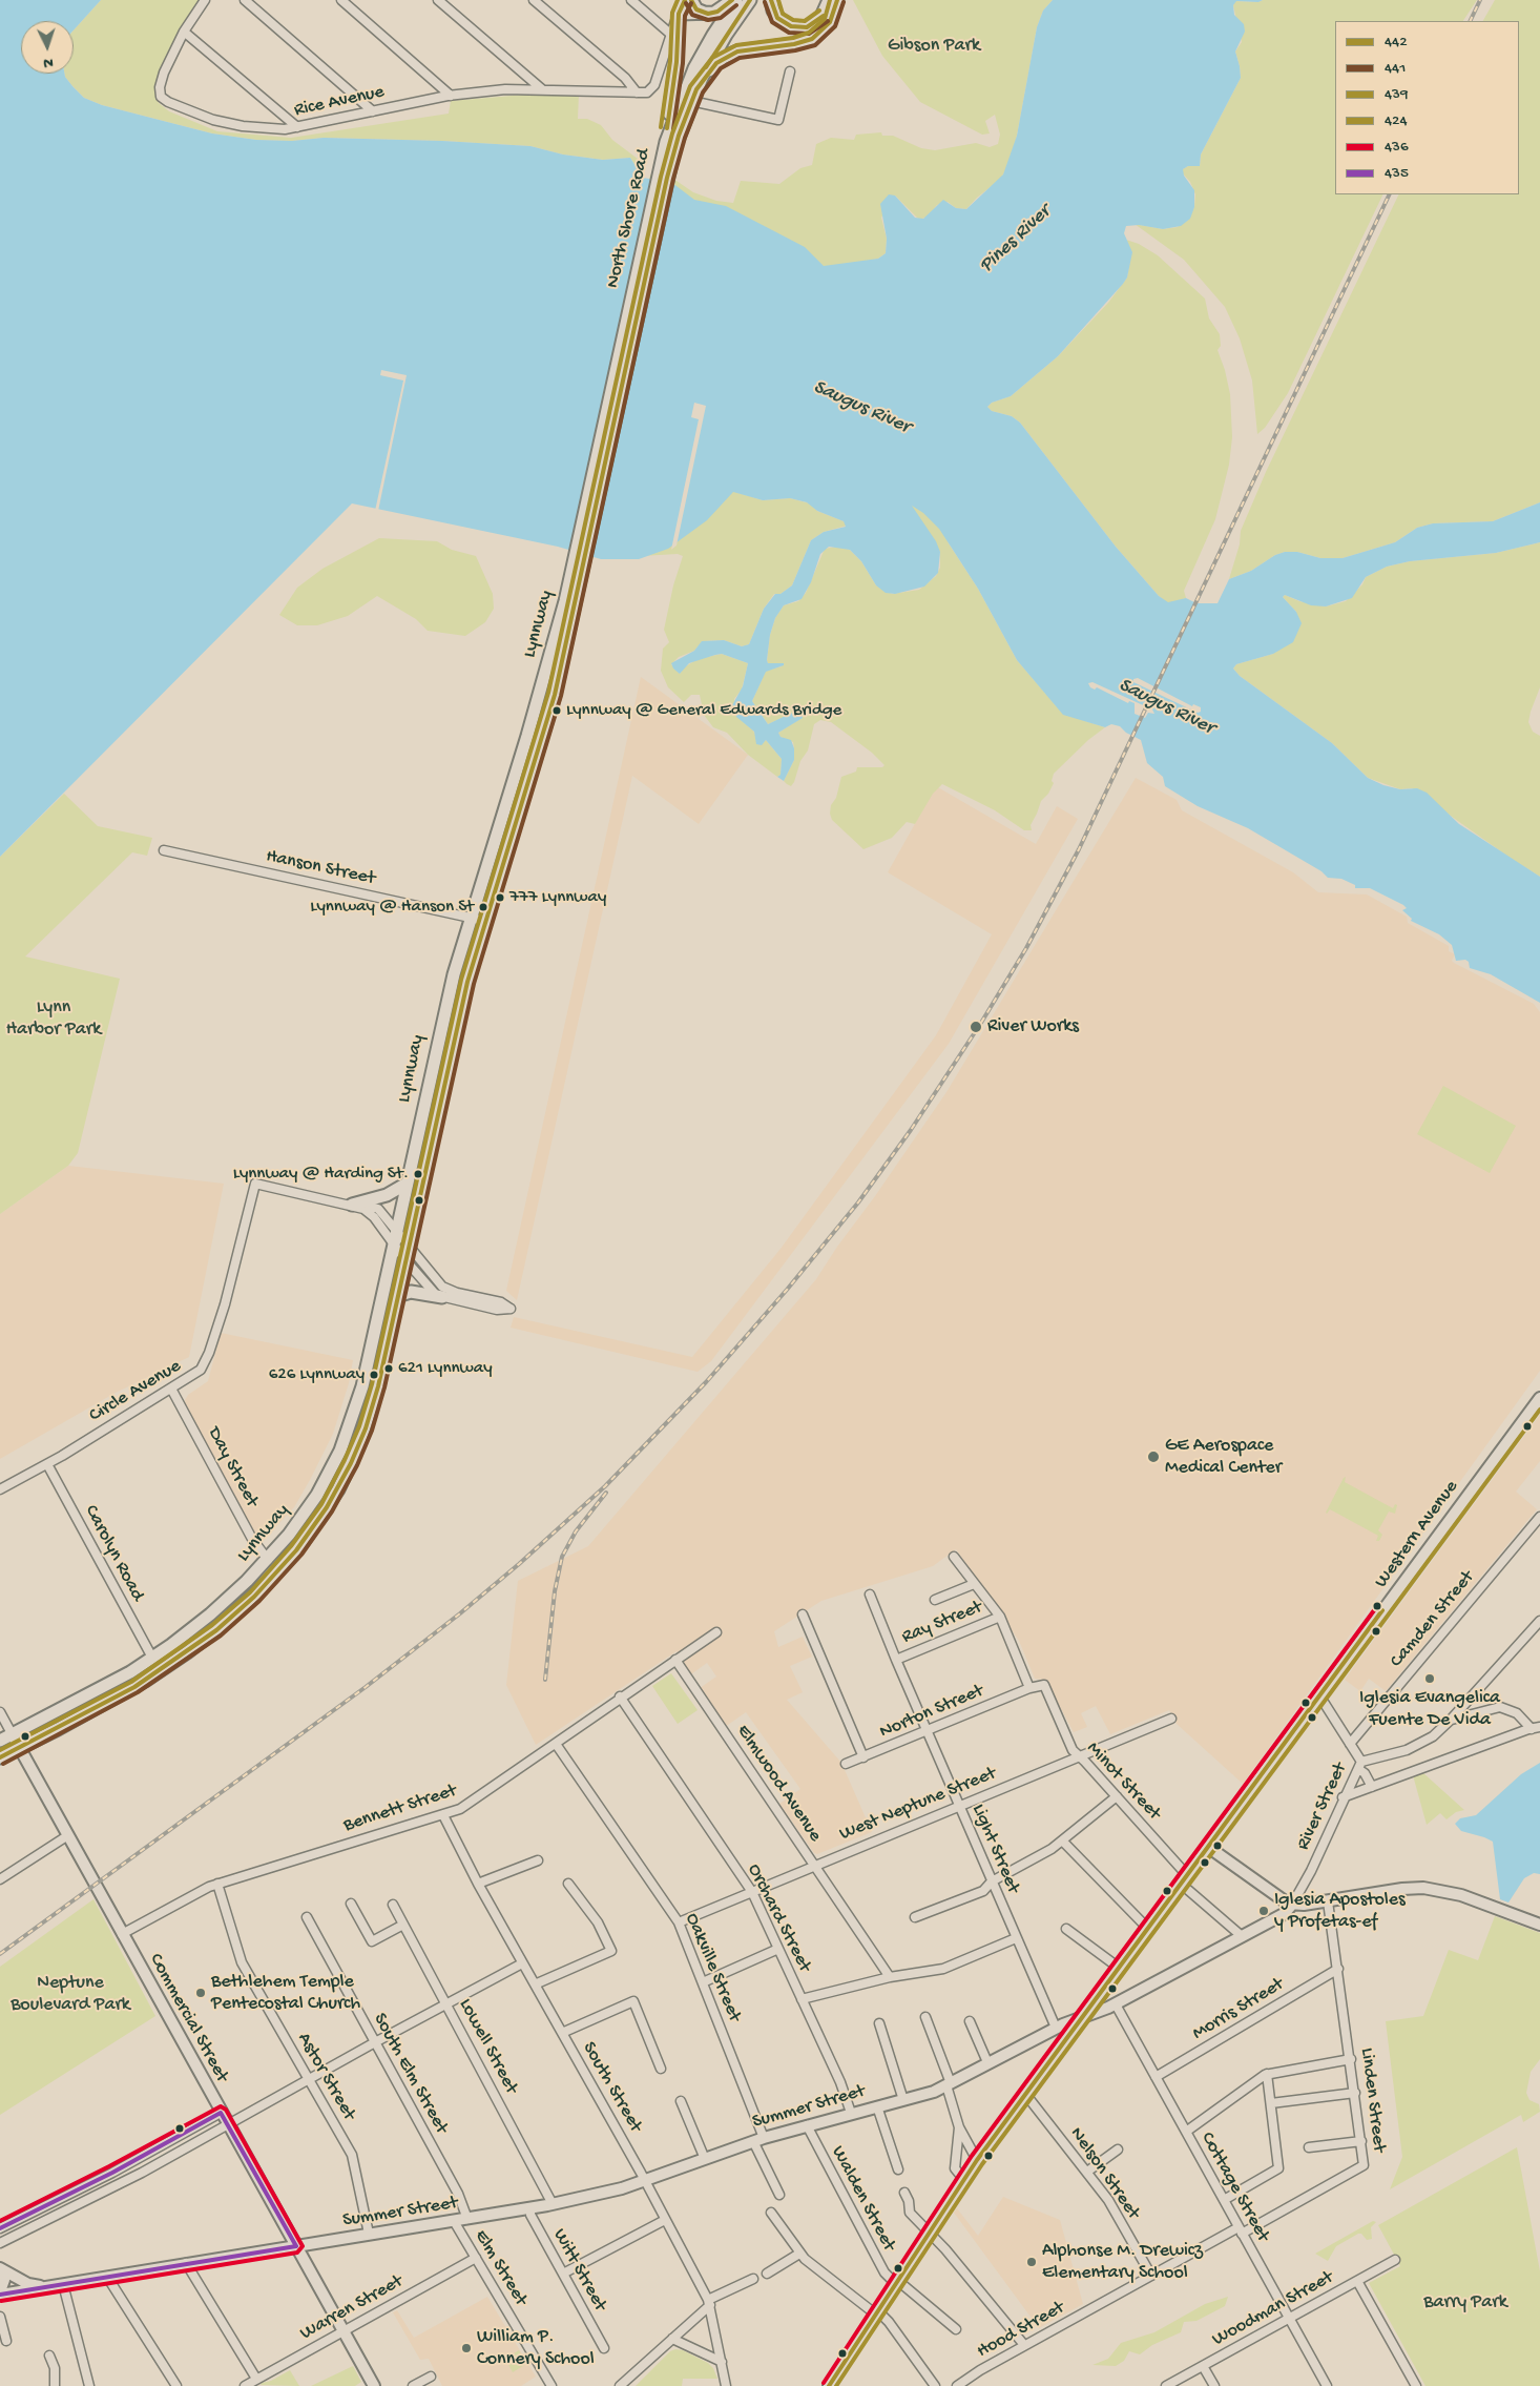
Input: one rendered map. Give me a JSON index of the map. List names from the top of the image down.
{
  "streets": {
    "highway": ["North Shore Road", "Lynnway"],
    "main road": ["Western Avenue", "Commercial Street", "Summer Street"],
    "street": [
      "Rice Avenue",
      "Hanson Street",
      "Circle Avenue",
      "Day Street",
      "Carolyn Road",
      "Camden Street",
      "Ray Street",
      "Norton Street",
      "Minot Street",
      "Elmwood Avenue",
      "West Neptune Street",
      "River Street",
      "Bennett Street",
      "Light Street",
      "Orchard Street",
      "Oakville Street",
      "Morris Street",
      "Lowell Street",
      "South Elm Street",
      "Astor Street",
      "South Street",
      "Linden Street",
      "Nelson Street",
      "Cottage Street",
      "Walden Street",
      "Elm Street",
      "Witt Street",
      "Warren Street",
      "Woodman Street",
      "Hood Street"
    ]
  },
  "crossings": [
    ["North Shore Road", "Lynnway"],
    ["Lynnway", "Hanson Street"],
    ["Lynnway", "Day Street"],
    ["Lynnway", "Carolyn Road"],
    ["Lynnway", "Commercial Street"],
    ["Circle Avenue", "Day Street"],
    ["Circle Avenue", "Carolyn Road"],
    ["Western Avenue", "Minot Street"],
    ["Western Avenue", "Summer Street"],
    ["Western Avenue", "Nelson Street"],
    ["Western Avenue", "Walden Street"],
    ["Ray Street", "Light Street"],
    ["Norton Street", "Minot Street"],
    ["Norton Street", "Light Street"],
    ["Minot Street", "West Neptune Street"],
    ["Minot Street", "Summer Street"],
    ["Elmwood Avenue", "West Neptune Street"],
    ["Elmwood Avenue", "Bennett Street"],
    ["West Neptune Street", "Light Street"],
    ["West Neptune Street", "Orchard Street"],
    ["West Neptune Street", "Oakville Street"],
    ["River Street", "Summer Street"],
    ["Bennett Street", "Orchard Street"],
    ["Bennett Street", "Oakville Street"],
    ["Bennett Street", "Commercial Street"],
    ["Bennett Street", "Astor Street"],
    ["Bennett Street", "South Street"],
    ["Light Street", "Summer Street"],
    ["Orchard Street", "Summer Street"],
    ["Oakville Street", "Summer Street"],
    ["Morris Street", "Linden Street"],
    ["Morris Street", "Cottage Street"],
    ["Commercial Street", "Summer Street"],
    ["Commercial Street", "Warren Street"],
    ["Lowell Street", "Summer Street"],
    ["South Elm Street", "Summer Street"],
    ["Astor Street", "Summer Street"],
    ["South Street", "Summer Street"],
    ["Linden Street", "Cottage Street"],
    ["Linden Street", "Hood Street"],
    ["Summer Street", "Cottage Street"],
    ["Summer Street", "Walden Street"],
    ["Summer Street", "Elm Street"],
    ["Summer Street", "Witt Street"],
    ["Nelson Street", "Hood Street"],
    ["Cottage Street", "Woodman Street"],
    ["Cottage Street", "Hood Street"],
    ["Elm Street", "Warren Street"]
  ],
  "water": ["Pines River", "Saugus River"],
  "parks": [
    "Gibson Park",
    "Lynn Harbor Park",
    "Neptune Boulevard Park",
    "Barry Park"
  ],
  "places": [
    "Lynnway @ General Edwards Bridge",
    "777 Lynnway",
    "Lynnway @ Hanson St",
    "River Works",
    "Lynnway @ Harding St.",
    "621 Lynnway",
    "626 Lynnway",
    "GE Aerospace Medical Center",
    "Iglesia Evangelica Fuente De Vida",
    "Iglesia Apostoles y Profetas-ef",
    "Bethlehem Temple Pentecostal Church",
    "Alphonse M. Drewicz Elementary School",
    "William P. Connery School"
  ],
  "lines": [
    "transit line 442",
    "transit line 439",
    "transit line 441",
    "transit line 424",
    "transit line 436",
    "transit line 435"
  ],
  "legend": [
    "442",
    "441",
    "439",
    "424",
    "436",
    "435"
  ],
  "north": "bottom"
}
